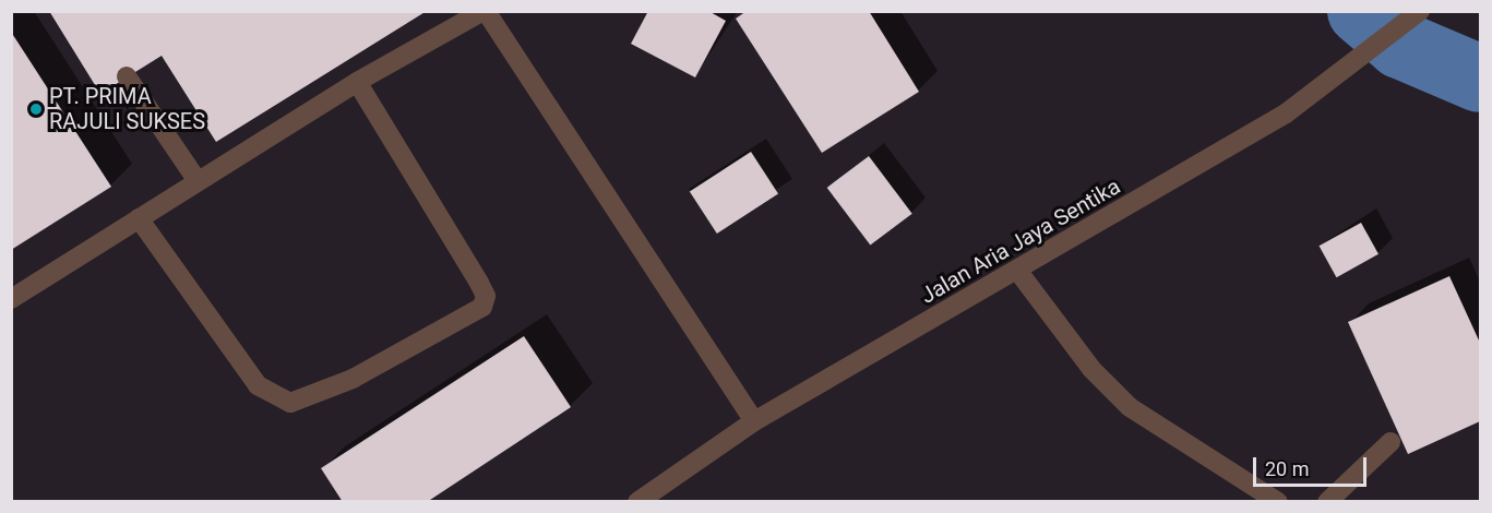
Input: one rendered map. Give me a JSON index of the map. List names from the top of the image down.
{
  "streets": {
    "street": ["Jalan Aria Jaya Sentika"]
  },
  "places": ["PT. PRIMA RAJULI SUKSES"],
  "scale_bar": "20 m"
}
